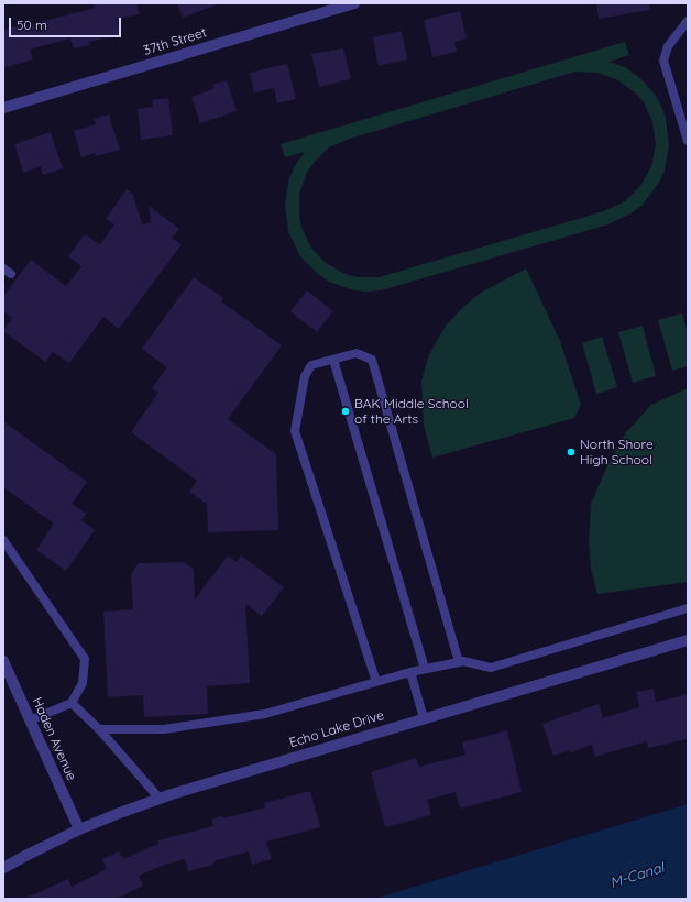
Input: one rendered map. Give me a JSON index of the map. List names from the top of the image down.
{
  "streets": {
    "street": ["37th Street", "Echo Lake Drive", "Haden Avenue"]
  },
  "crossings": [
    ["Echo Lake Drive", "Haden Avenue"]
  ],
  "water": ["M-Canal"],
  "places": ["BAK Middle School of the Arts", "North Shore High School"],
  "scale_bar": "50 m"
}
